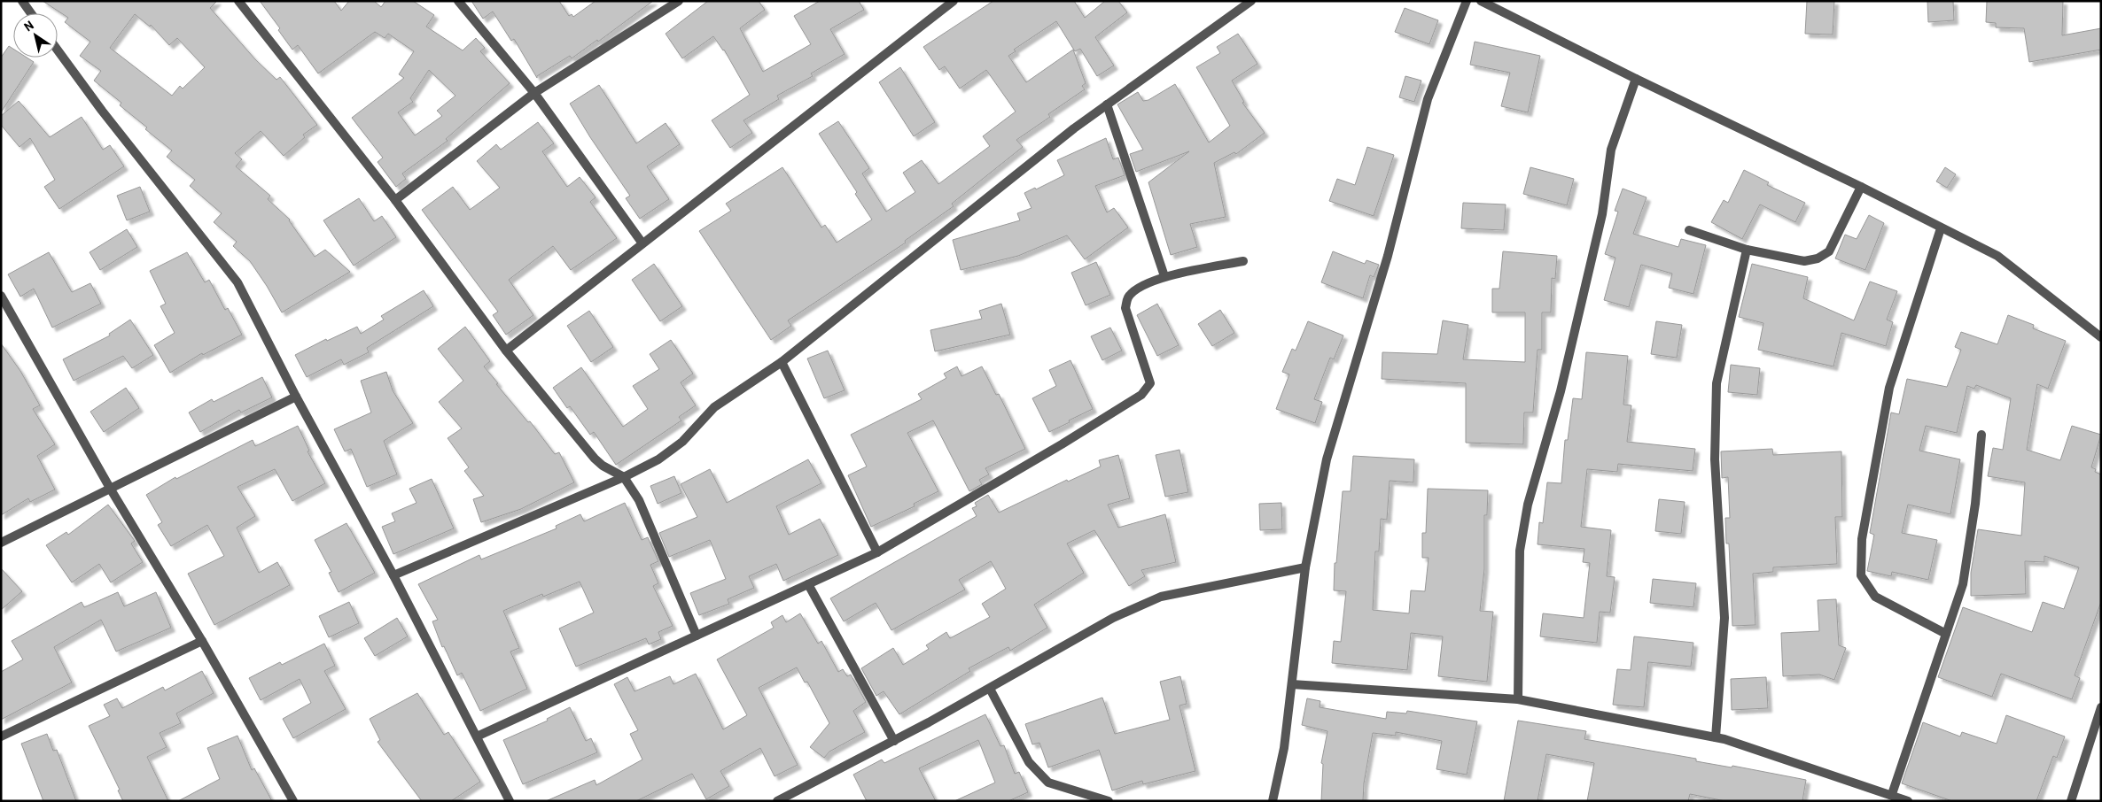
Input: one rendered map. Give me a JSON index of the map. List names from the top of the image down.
{
  "north": "top left"
}
